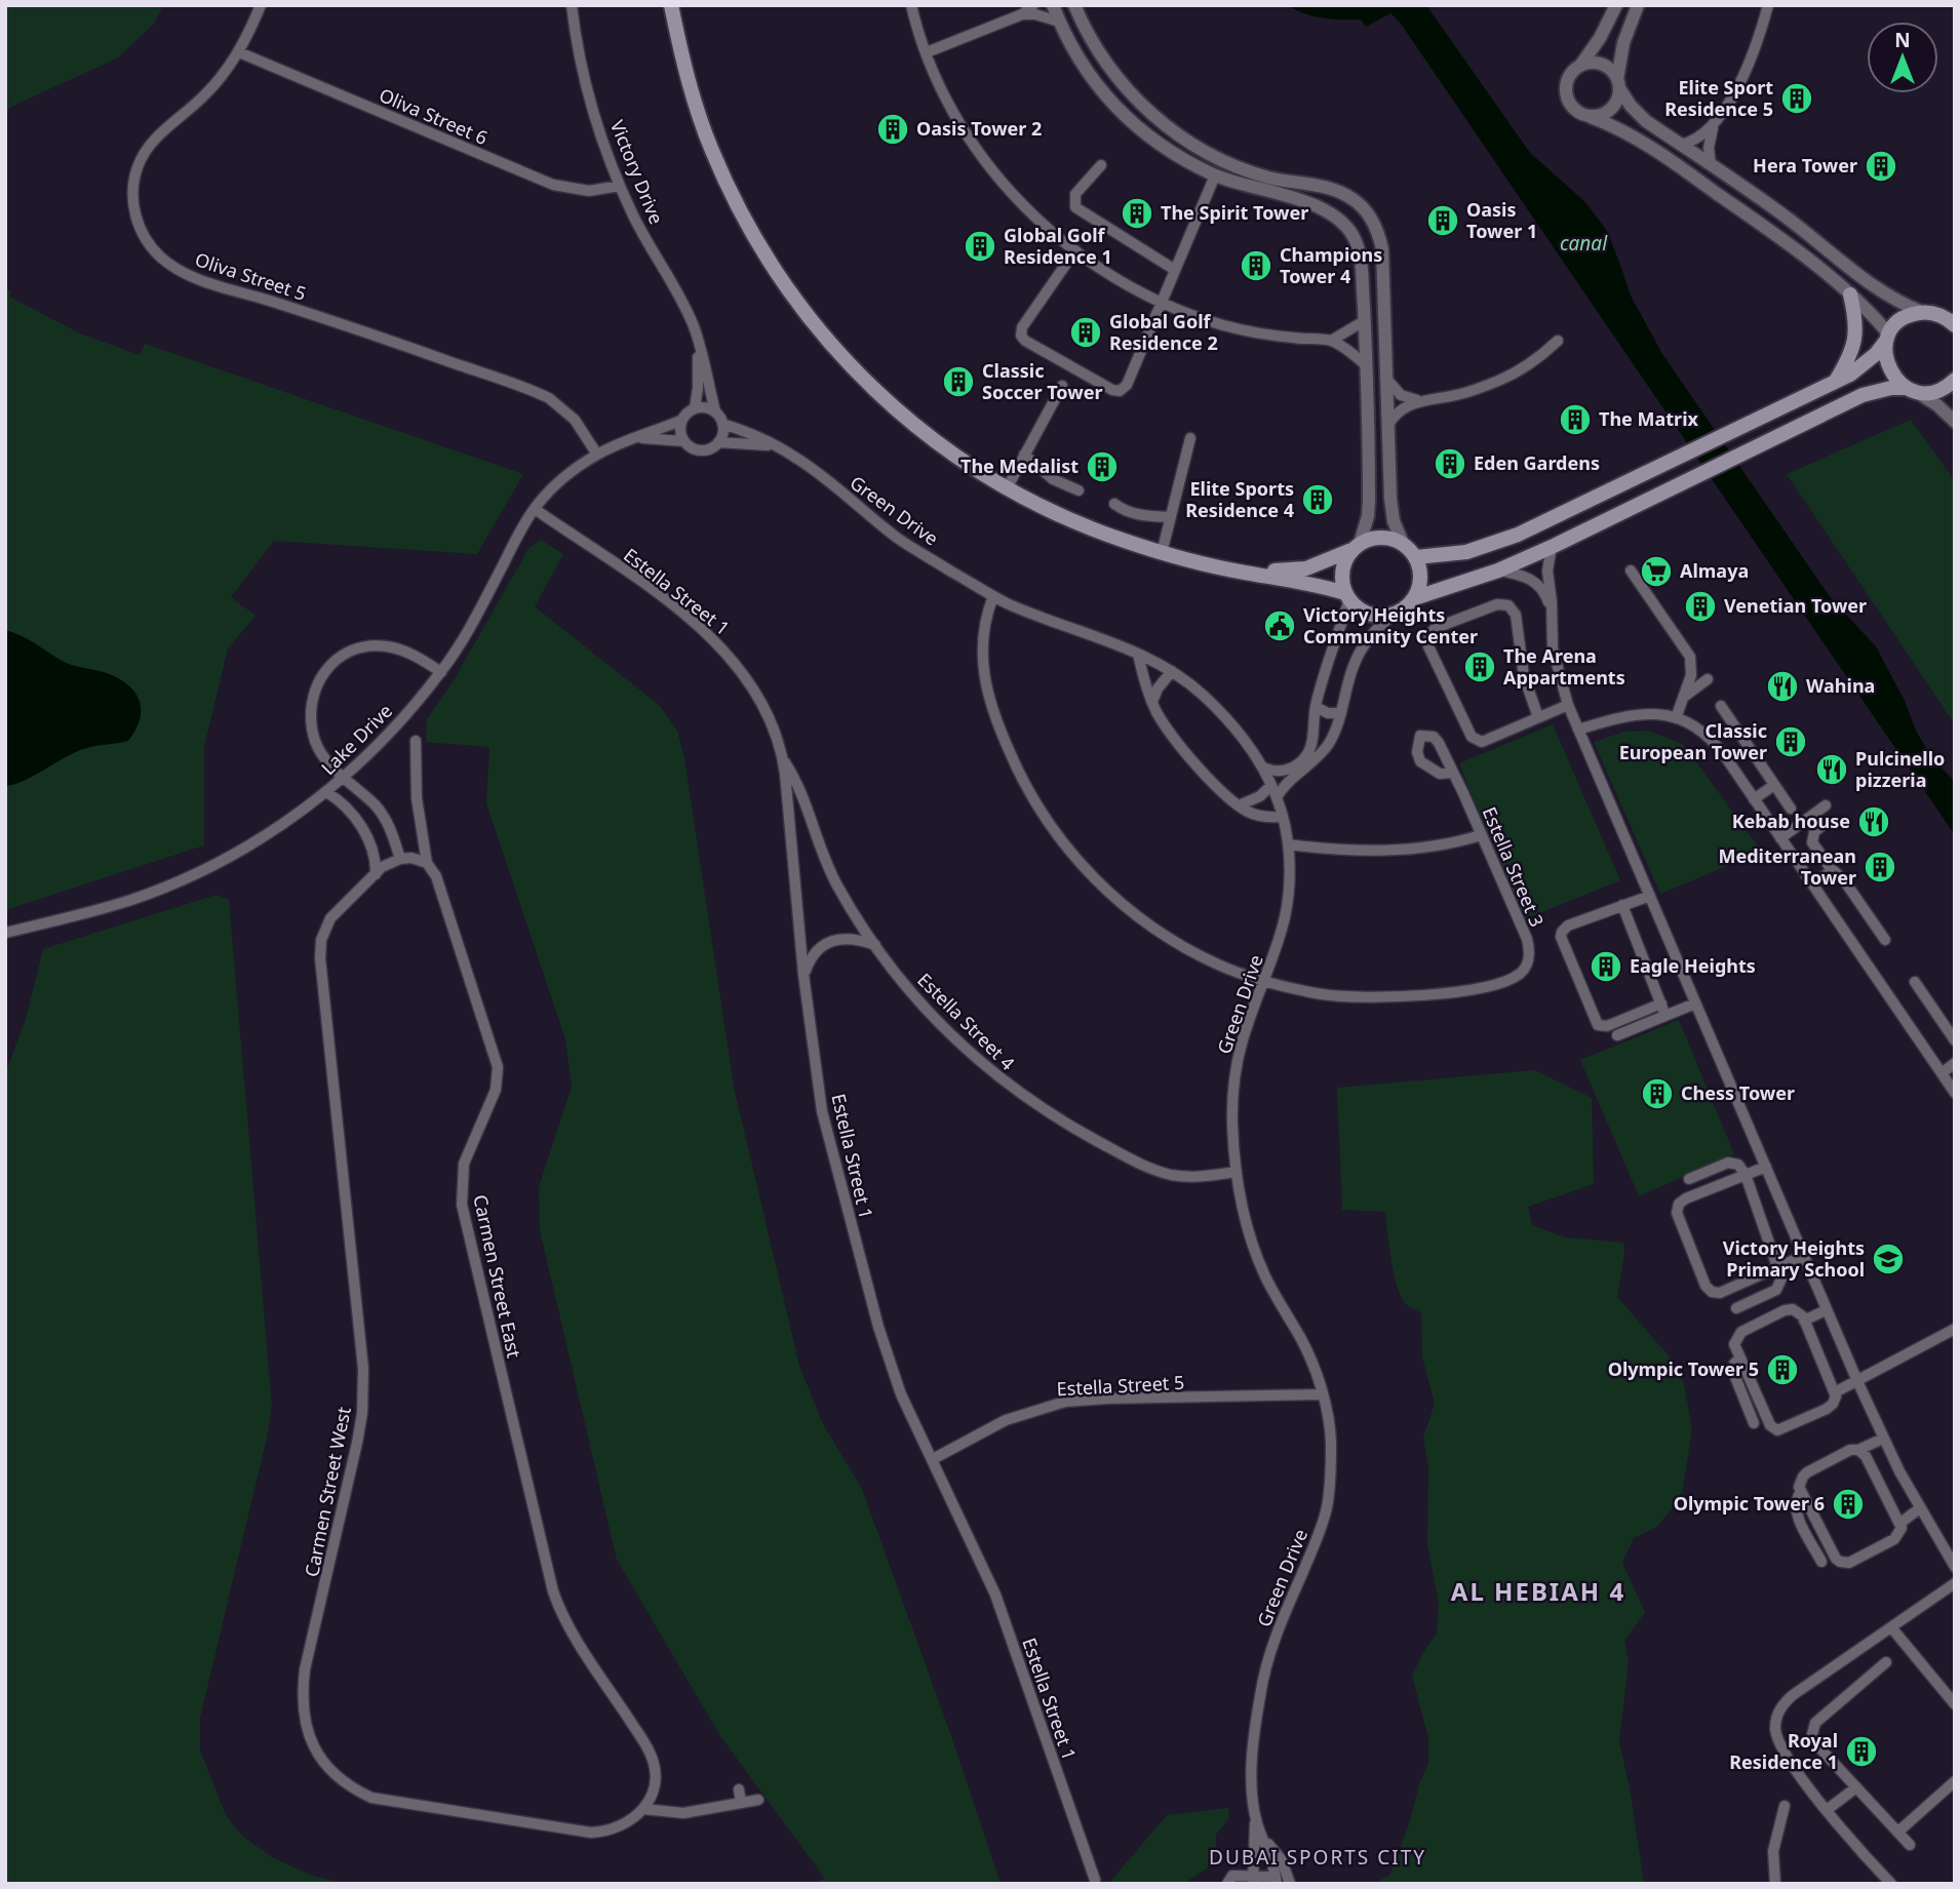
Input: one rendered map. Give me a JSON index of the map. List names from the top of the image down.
{
  "streets": {
    "street": [
      "Oliva Street 6",
      "Victory Drive",
      "Oliva Street 5",
      "Green Drive",
      "Estella Street 1",
      "Lake Drive",
      "Estella Street 3",
      "Estella Street 4",
      "Carmen Street East",
      "Estella Street 5",
      "Carmen Street West"
    ]
  },
  "crossings": [
    ["Oliva Street 6", "Victory Drive"],
    ["Oliva Street 6", "Oliva Street 5"],
    ["Victory Drive", "Green Drive"],
    ["Victory Drive", "Lake Drive"],
    ["Oliva Street 5", "Lake Drive"],
    ["Green Drive", "Lake Drive"],
    ["Green Drive", "Estella Street 3"],
    ["Green Drive", "Estella Street 4"],
    ["Green Drive", "Estella Street 5"],
    ["Estella Street 1", "Lake Drive"],
    ["Estella Street 1", "Estella Street 4"],
    ["Estella Street 1", "Estella Street 5"],
    ["Carmen Street East", "Carmen Street West"]
  ],
  "districts": ["AL HEBIAH 4", "DUBAI SPORTS CITY"],
  "water": ["canal"],
  "places": {
    "building": [
      "Elite Sport Residence 5",
      "Oasis Tower 2",
      "Hera Tower",
      "The Spirit Tower",
      "Oasis Tower 1",
      "Global Golf Residence 1",
      "Champions Tower 4",
      "Global Golf Residence 2",
      "Classic Soccer Tower",
      "The Matrix",
      "Eden Gardens",
      "The Medalist",
      "Elite Sports Residence 4",
      "Venetian Tower",
      "The Arena Appartments",
      "Classic European Tower",
      "Mediterranean Tower",
      "Eagle Heights",
      "Chess Tower",
      "Olympic Tower 5",
      "Olympic Tower 6",
      "Royal Residence 1"
    ],
    "supermarket": ["Almaya"],
    "public building": ["Victory Heights Community Center"],
    "restaurant": ["Wahina", "Pulcinello pizzeria", "Kebab house"],
    "school or university": ["Victory Heights Primary School"]
  },
  "north": "top"
}
